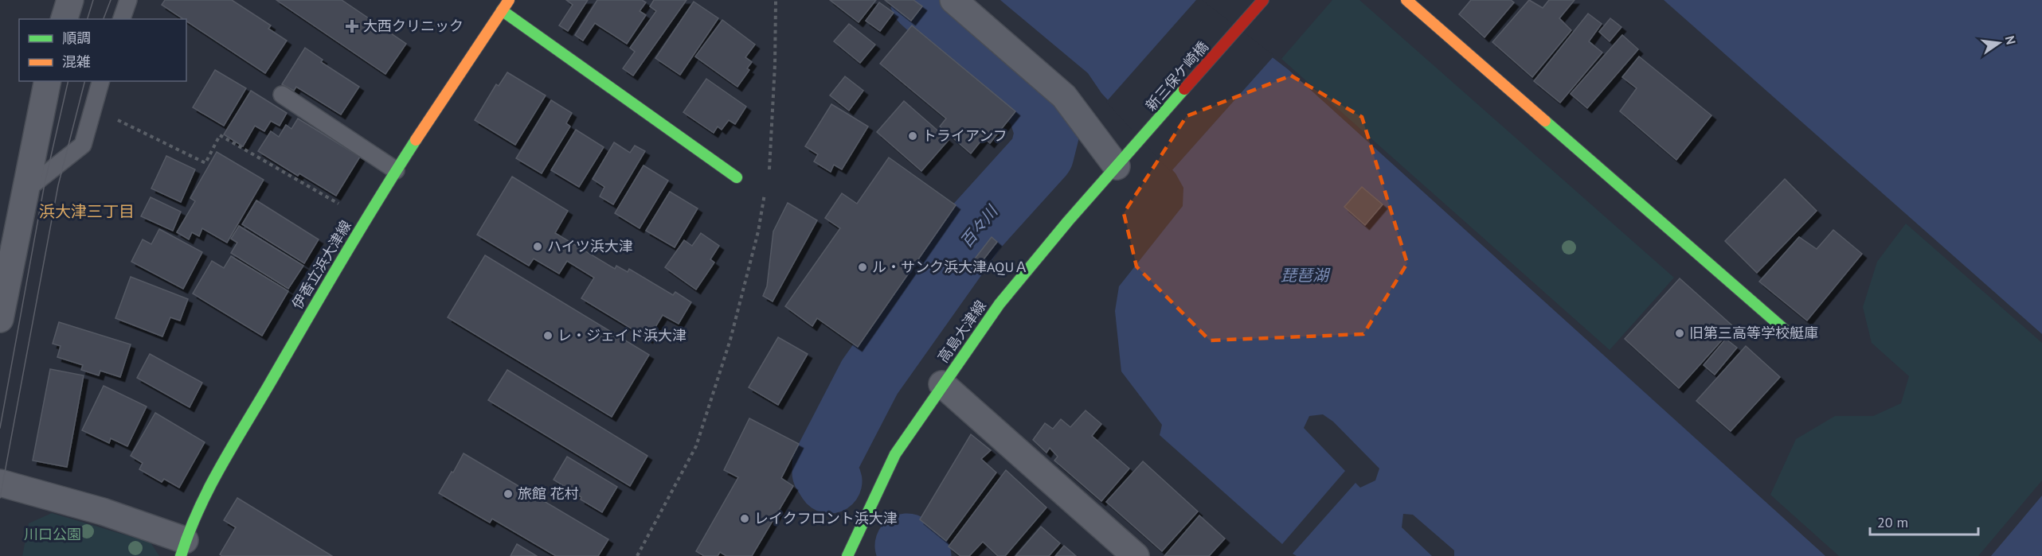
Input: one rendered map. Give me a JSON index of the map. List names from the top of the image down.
{
  "streets": {
    "main road": ["新三保ケ崎橋", "伊香立浜大津線", "高島大津線"]
  },
  "crossings": [
    ["新三保ケ崎橋", "高島大津線"]
  ],
  "districts": ["浜大津三丁目"],
  "water": ["百々川", "琵琶湖"],
  "parks": ["川口公園"],
  "places": {
    "health": ["大西クリニック"],
    "other": [
      "トライアンフ",
      "ハイツ浜大津",
      "ル・サンク浜大津AQUＡ",
      "旧第三高等学校艇庫",
      "レ・ジェイド浜大津",
      "旅館 花村",
      "レイクフロント浜大津"
    ]
  },
  "legend": ["順調", "混雑"],
  "scale_bar": "20 m",
  "north": "right"
}
